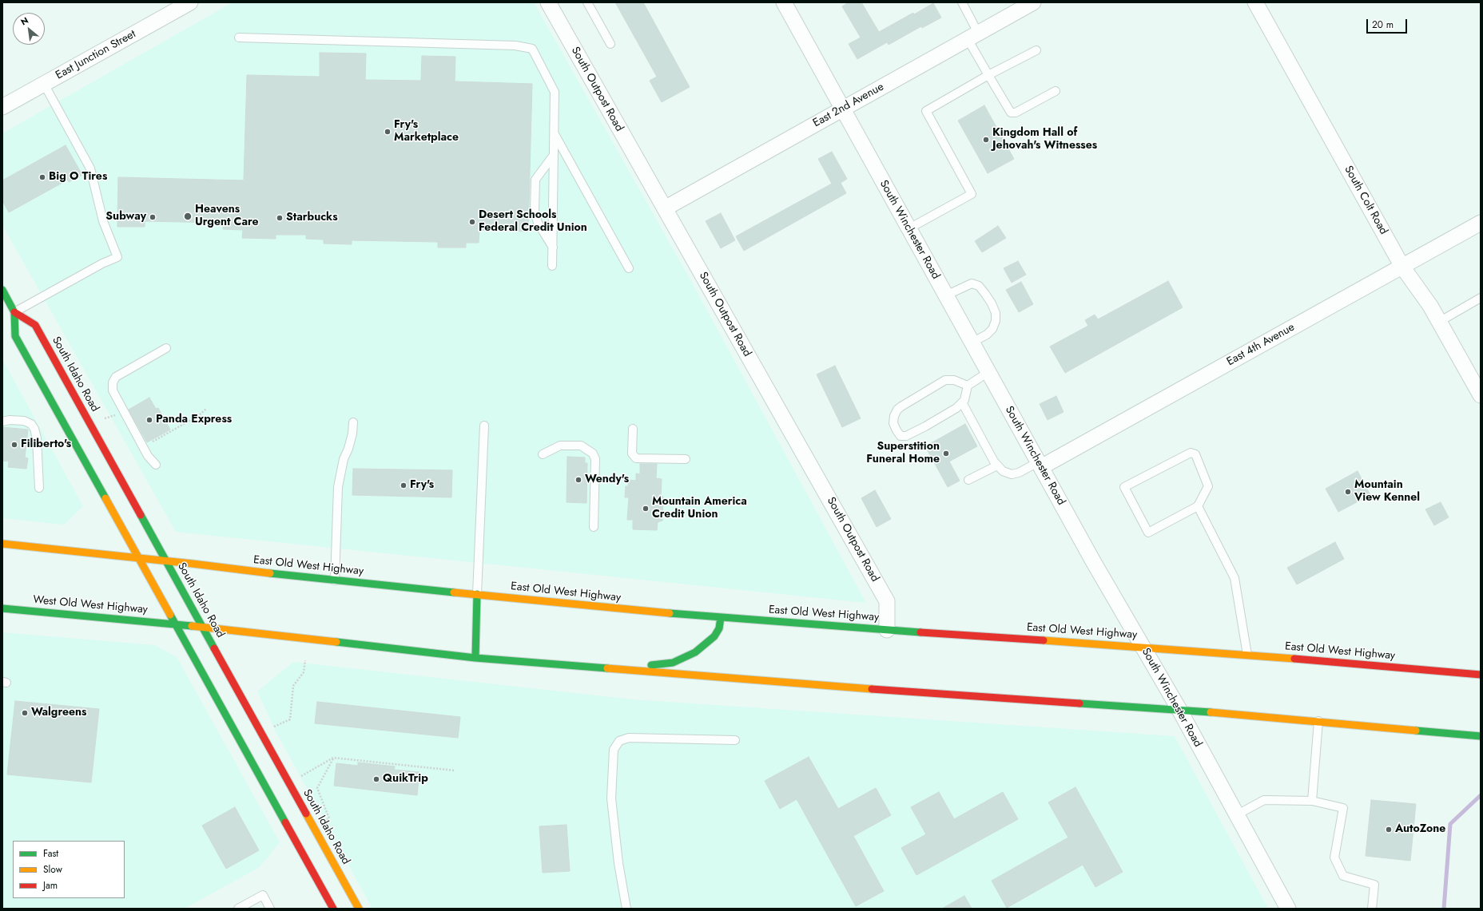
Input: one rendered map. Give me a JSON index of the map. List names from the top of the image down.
{
  "streets": {
    "main road": ["South Idaho Road", "East Old West Highway", "West Old West Highway"],
    "street": [
      "East Junction Street",
      "South Outpost Road",
      "East 2nd Avenue",
      "South Colt Road",
      "South Winchester Road",
      "East 4th Avenue"
    ]
  },
  "crossings": [
    ["South Outpost Road", "East 2nd Avenue"],
    ["South Outpost Road", "East Old West Highway"],
    ["East 2nd Avenue", "South Winchester Road"],
    ["South Colt Road", "East 4th Avenue"],
    ["South Winchester Road", "East 4th Avenue"],
    ["South Winchester Road", "East Old West Highway"],
    ["South Idaho Road", "East Old West Highway"]
  ],
  "places": [
    "Fry's Marketplace",
    "Kingdom Hall of Jehovah's Witnesses",
    "Big O Tires",
    "Heavens Urgent Care",
    "Subway",
    "Starbucks",
    "Desert Schools Federal Credit Union",
    "Panda Express",
    "Filiberto's",
    "Superstition Funeral Home",
    "Wendy's",
    "Fry's",
    "Mountain View Kennel",
    "Mountain America Credit Union",
    "Walgreens",
    "QuikTrip",
    "AutoZone"
  ],
  "legend": ["Fast", "Slow", "Jam"],
  "scale_bar": "20 m",
  "north": "top left"
}
